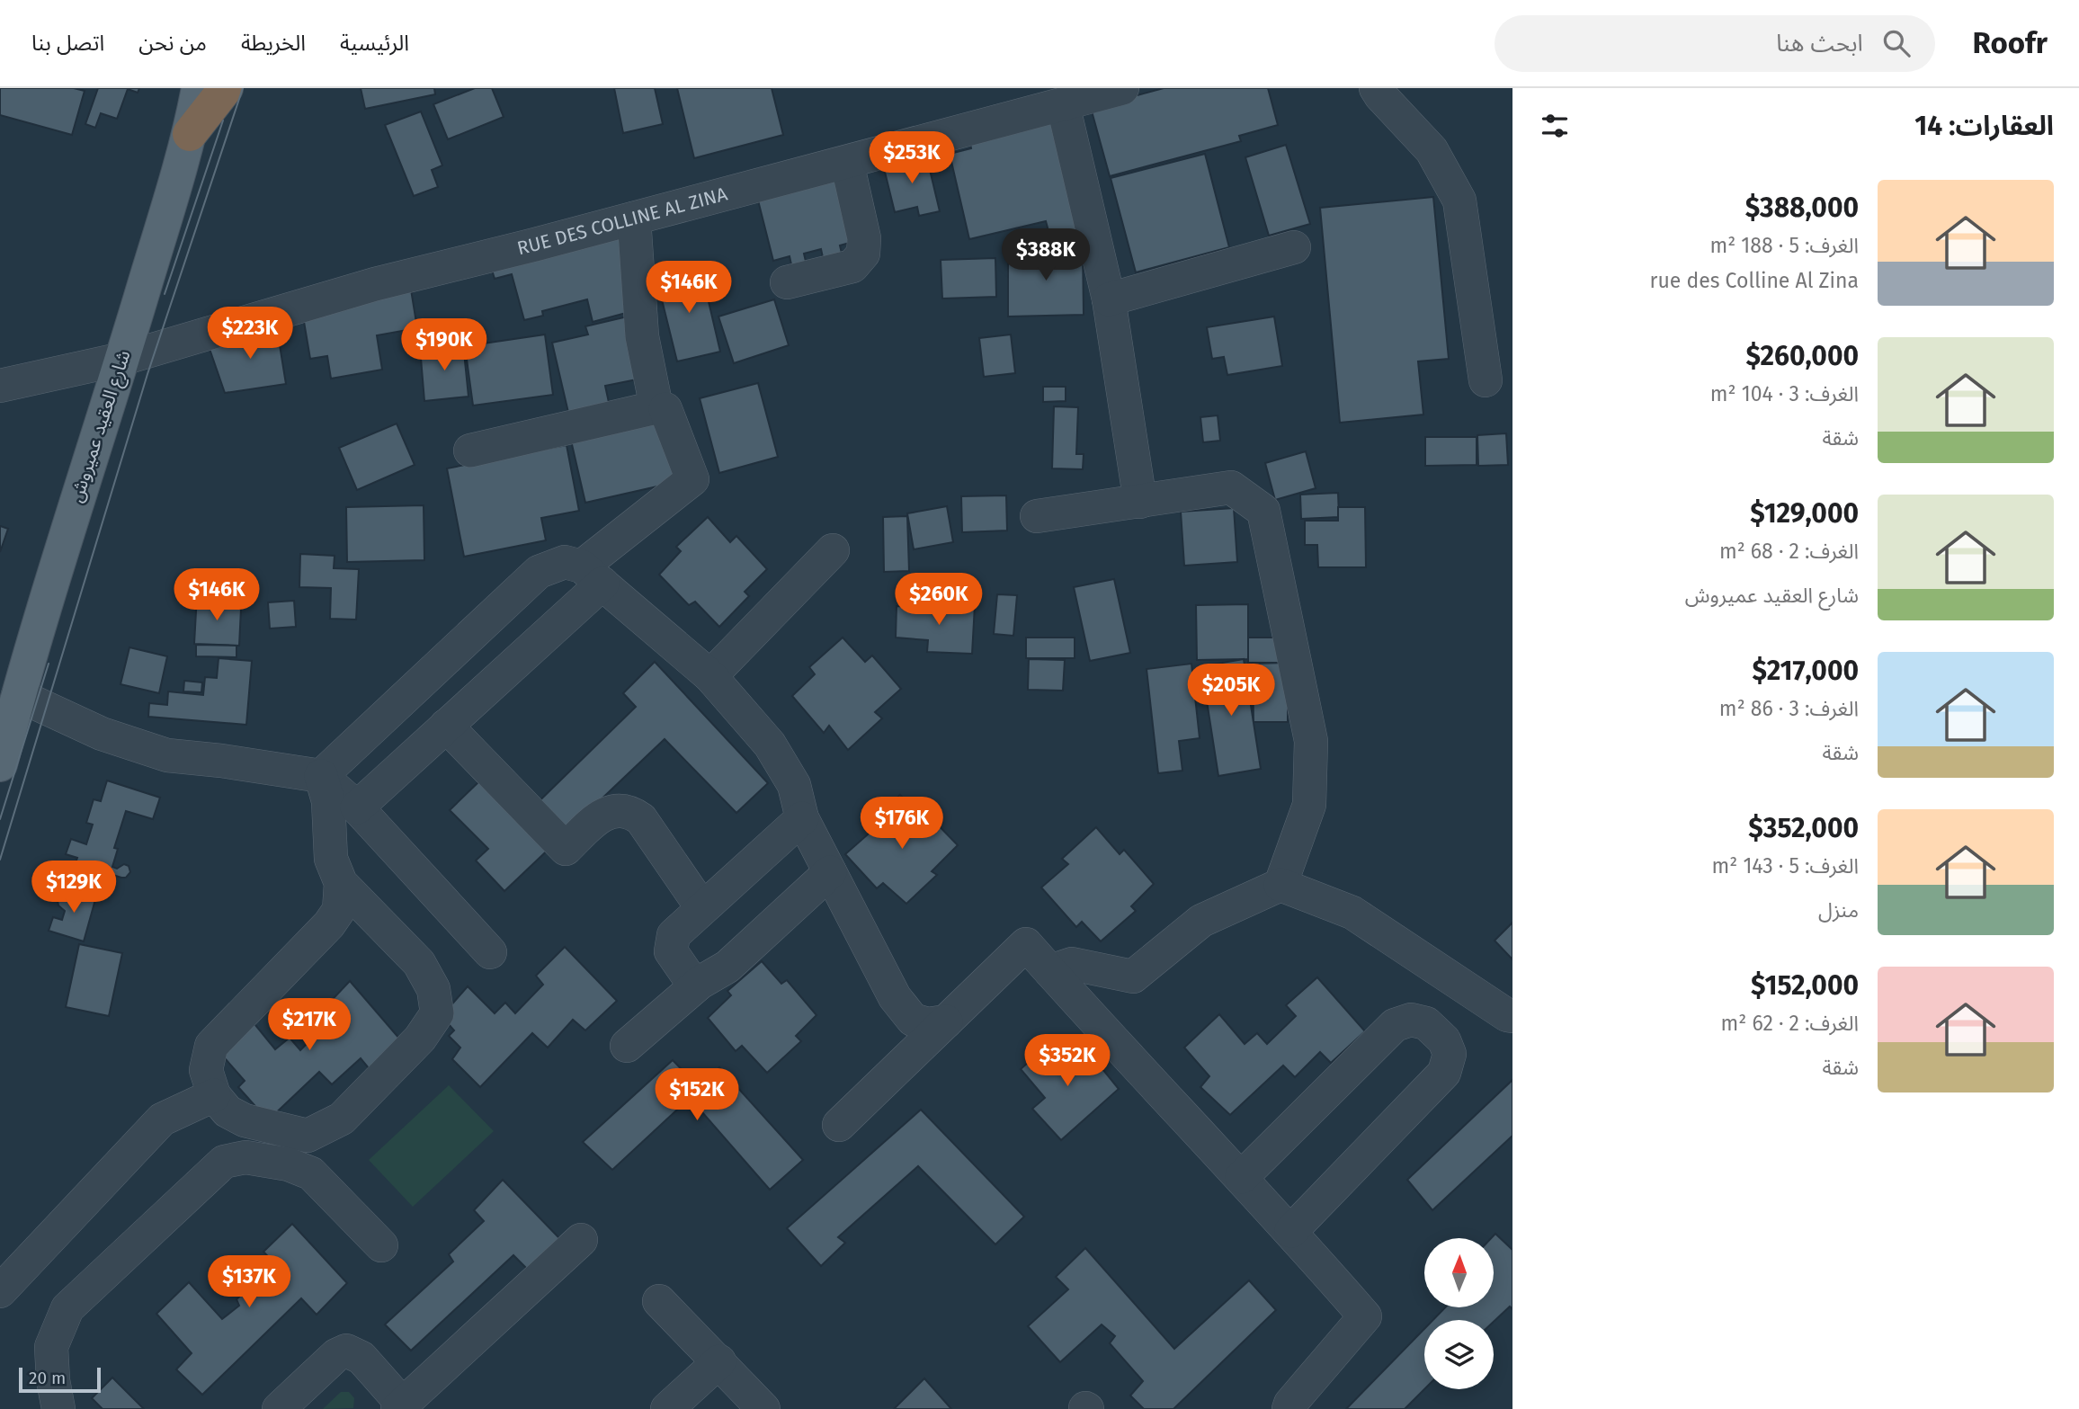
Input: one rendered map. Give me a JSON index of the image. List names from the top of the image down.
{
  "streets": {
    "main road": ["شارع العقيد عميروش"],
    "street": ["RUE DES COLLINE AL ZINA"]
  },
  "crossings": [
    ["RUE DES COLLINE AL ZINA", "شارع العقيد عميروش"]
  ],
  "scale_bar": "20 m",
  "north": "top",
  "page": {
    "header": "Roofr",
    "search": "ابحث هنا",
    "nav": [
      "الرئيسية",
      "الخريطة",
      "من نحن",
      "اتصل بنا"
    ],
    "heading": "العقارات: 14",
    "price": [
      "$253K",
      "$388K",
      "$146K",
      "$223K",
      "$190K",
      "$146K",
      "$260K",
      "$205K",
      "$176K",
      "$129K",
      "$217K",
      "$352K",
      "$152K",
      "$137K"
    ],
    "list": [
      {
        "name": "$388,000",
        "note": "الغرف: 5 · 188 m² · rue des Colline Al Zina"
      },
      {
        "name": "$260,000",
        "note": "الغرف: 3 · 104 m² · شقة"
      },
      {
        "name": "$129,000",
        "note": "الغرف: 2 · 68 m² · شارع العقيد عميروش"
      },
      {
        "name": "$217,000",
        "note": "الغرف: 3 · 86 m² · شقة"
      },
      {
        "name": "$352,000",
        "note": "الغرف: 5 · 143 m² · منزل"
      },
      {
        "name": "$152,000",
        "note": "الغرف: 2 · 62 m² · شقة"
      }
    ],
    "scale": "20 m"
  }
}
